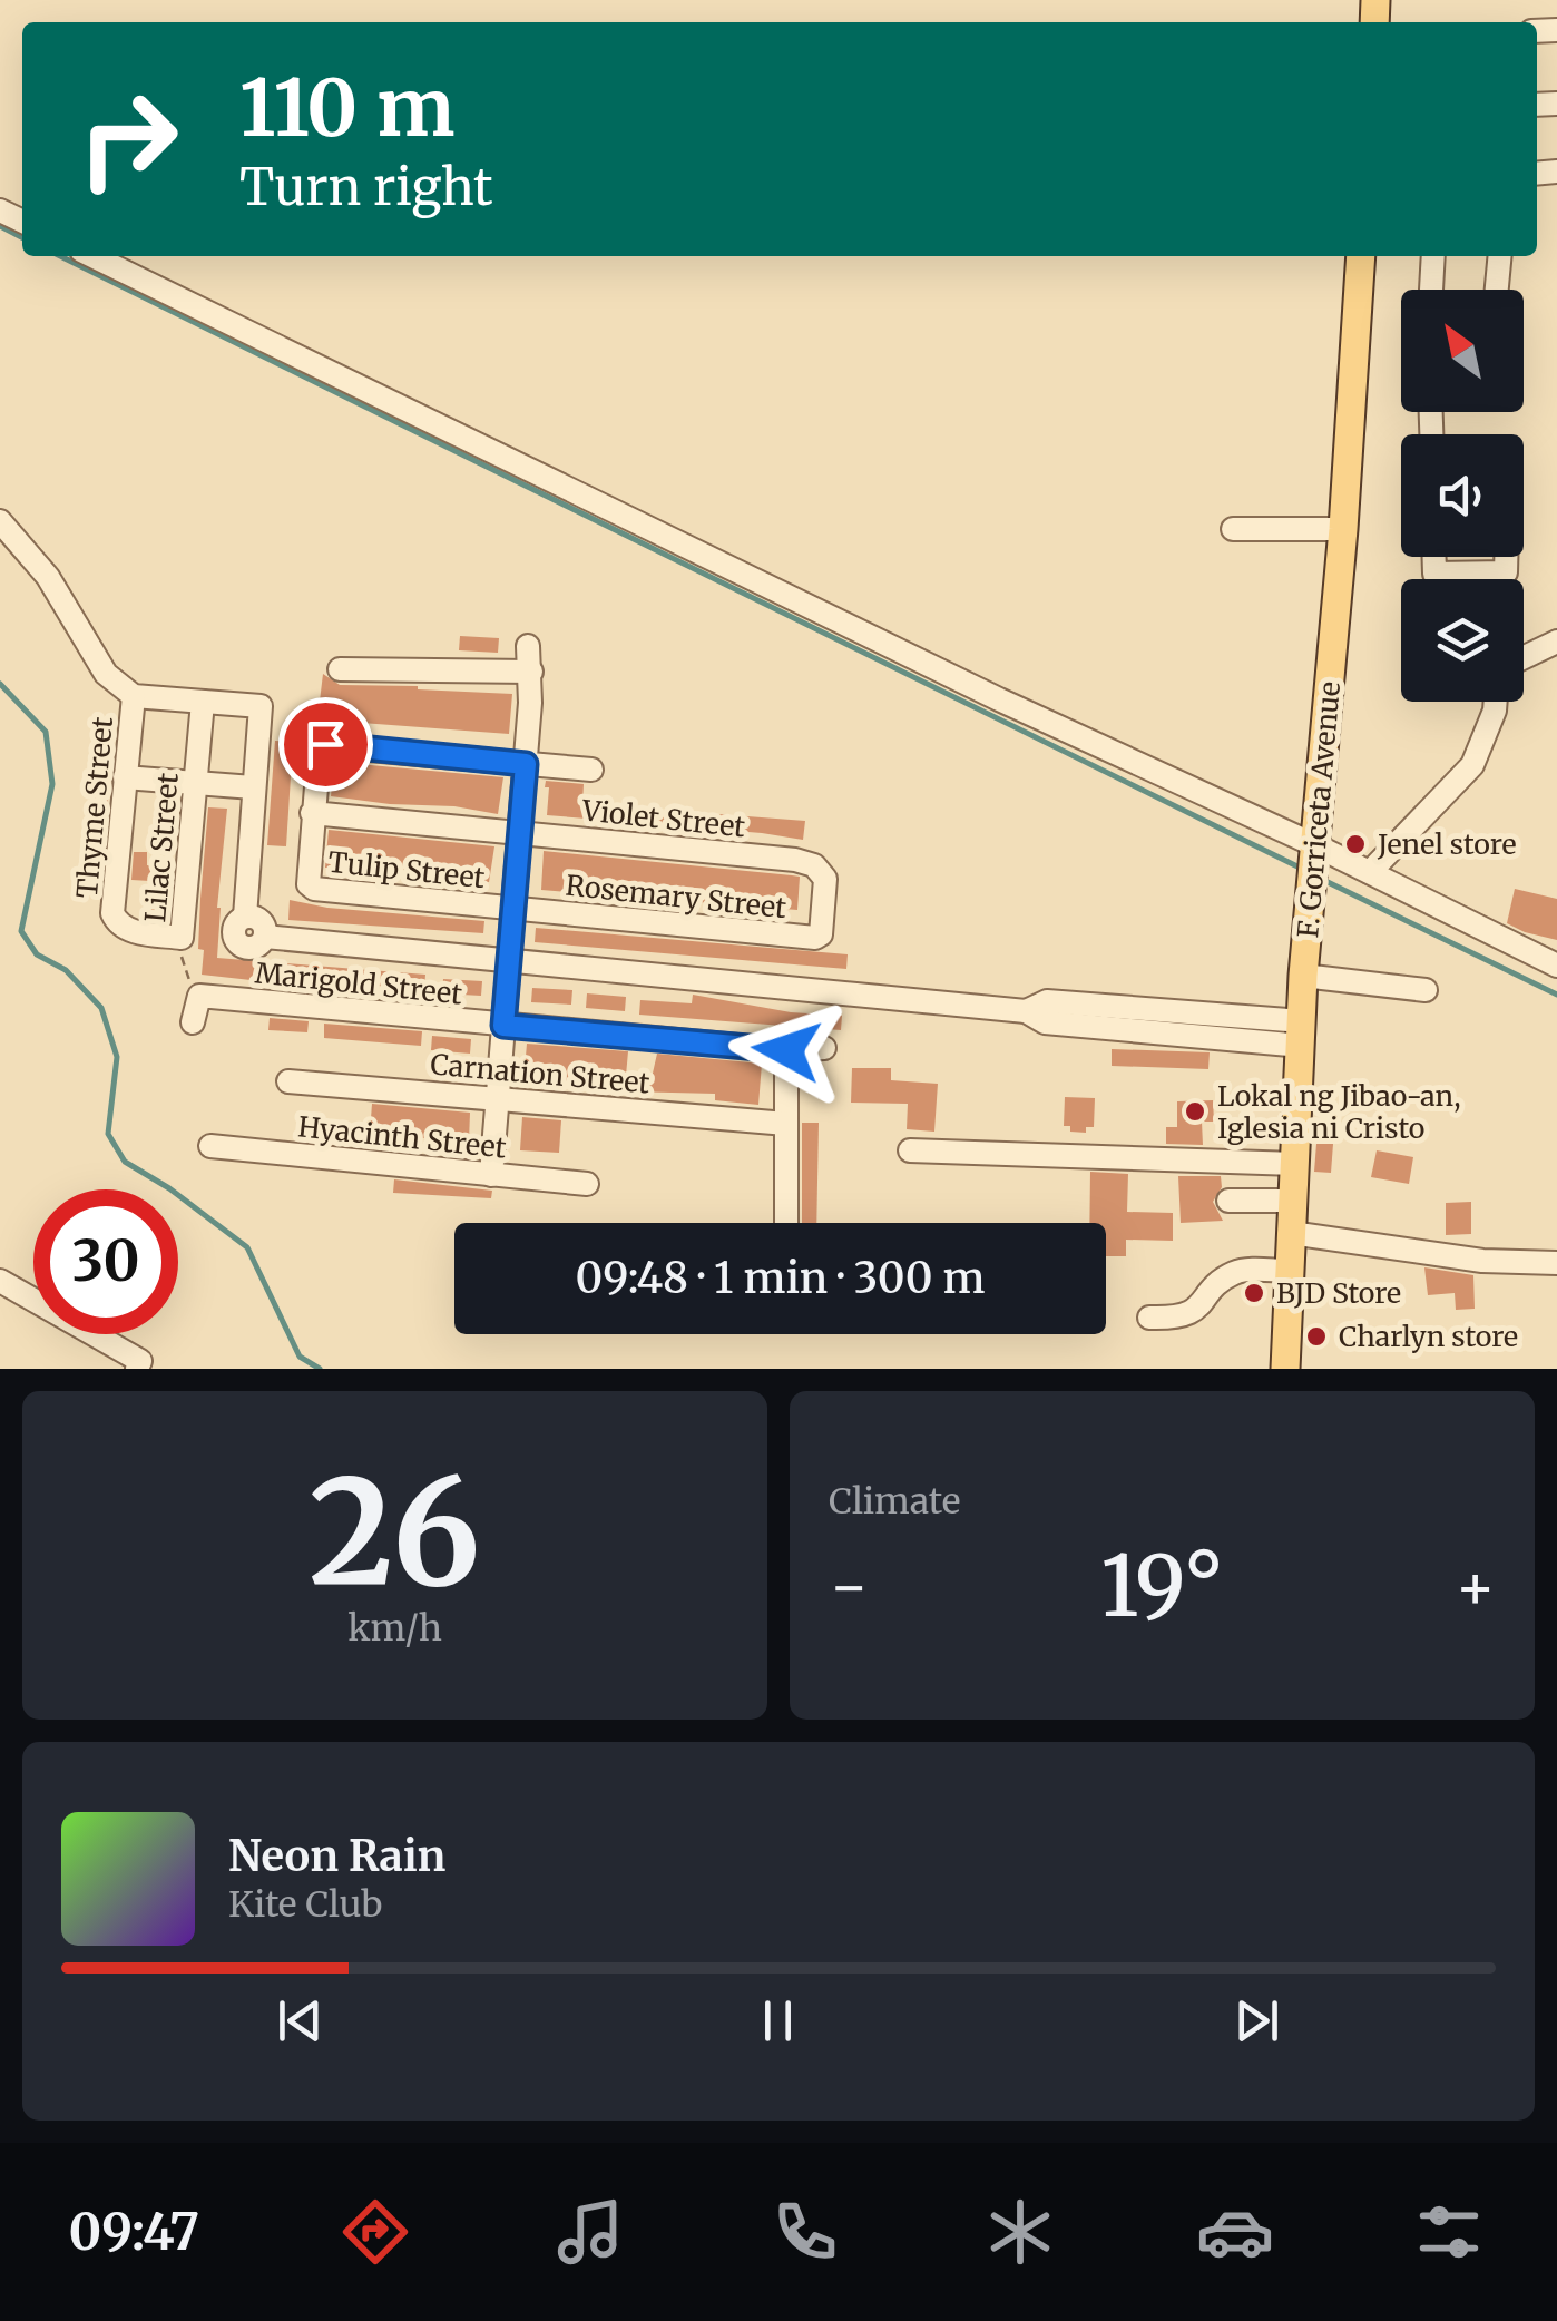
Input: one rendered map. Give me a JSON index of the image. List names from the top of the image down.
{
  "streets": {
    "main road": ["F. Gorriceta Avenue"],
    "street": [
      "Thyme Street",
      "Violet Street",
      "Lilac Street",
      "Tulip Street",
      "Rosemary Street",
      "Marigold Street",
      "Carnation Street",
      "Hyacinth Street"
    ]
  },
  "crossings": [
    ["Thyme Street", "Lilac Street"],
    ["Violet Street", "Tulip Street"],
    ["Violet Street", "Rosemary Street"],
    ["Lilac Street", "Marigold Street"],
    ["Tulip Street", "Rosemary Street"]
  ],
  "places": [
    "Jenel store",
    "Lokal ng Jibao-an, Iglesia ni Cristo",
    "BJD Store",
    "Charlyn store"
  ],
  "north": "top left",
  "page": {
    "turn": ["110 m", "Turn right"],
    "limit": "30",
    "trip": "09:48 · 1 min · 300 m",
    "tile": [
      ["26", "km/h"],
      "Climate"
    ],
    "heat": ["−", "19°", "+"],
    "song": ["Neon Rain", "Kite Club"],
    "tabs": "09:47"
  }
}
